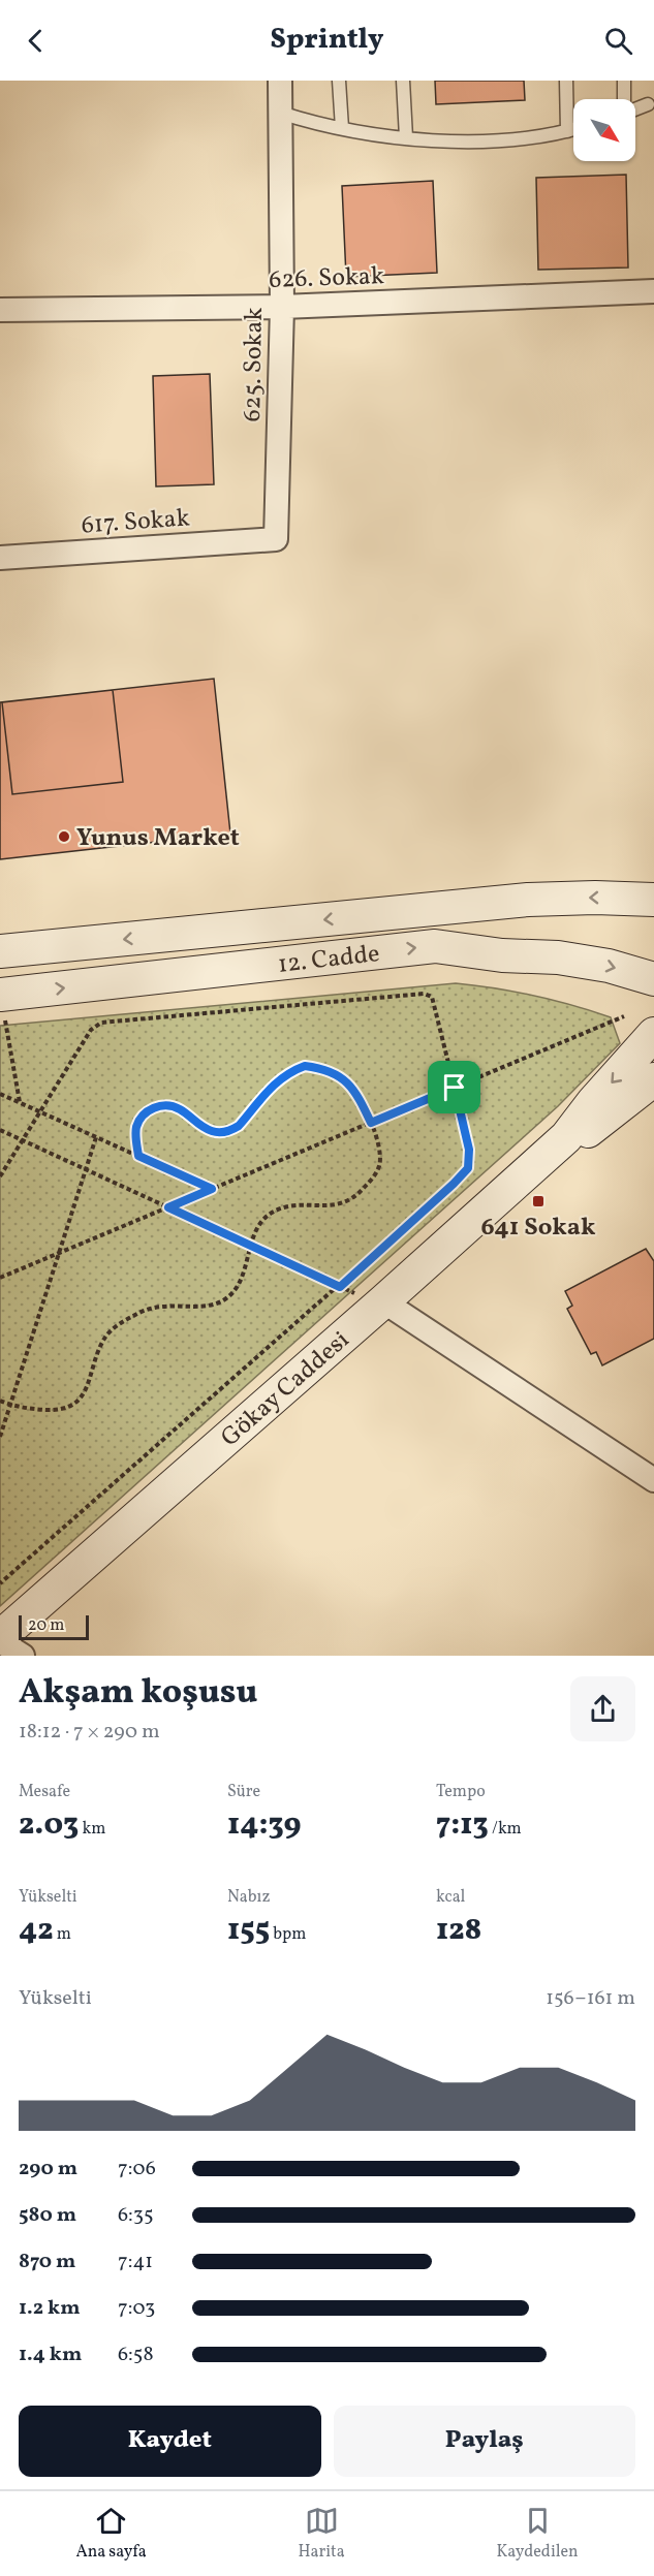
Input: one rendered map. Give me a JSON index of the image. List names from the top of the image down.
{
  "streets": {
    "main road": ["12. Cadde", "Gökay Caddesi"],
    "street": ["626. Sokak", "625. Sokak", "617. Sokak"]
  },
  "crossings": [
    ["626. Sokak", "625. Sokak"],
    ["625. Sokak", "617. Sokak"]
  ],
  "places": {
    "other": ["Yunus Market"],
    "transit": ["641 Sokak"]
  },
  "scale_bar": "20 m",
  "north": "bottom right",
  "page": {
    "header": "Sprintly",
    "scale": "20 m",
    "heading": ["Akşam koşusu", "18:12 · 7 × 290 m"],
    "stats": [
      ["Mesafe", "2.03 km"],
      ["Süre", "14:39"],
      ["Tempo", "7:13 /km"],
      ["Yükselti", "42 m"],
      ["Nabız", "155 bpm"],
      ["kcal", "128"]
    ],
    "chart": ["Yükselti", "156–161 m"],
    "list": [
      {
        "name": "290 m",
        "note": "7:06"
      },
      {
        "name": "580 m",
        "note": "6:35"
      },
      {
        "name": "870 m",
        "note": "7:41"
      },
      {
        "name": "1.2 km",
        "note": "7:03"
      },
      {
        "name": "1.4 km",
        "note": "6:58"
      }
    ],
    "buttons": ["Kaydet", "Paylaş"],
    "tabs": ["Ana sayfa", "Harita", "Kaydedilen"]
  }
}
